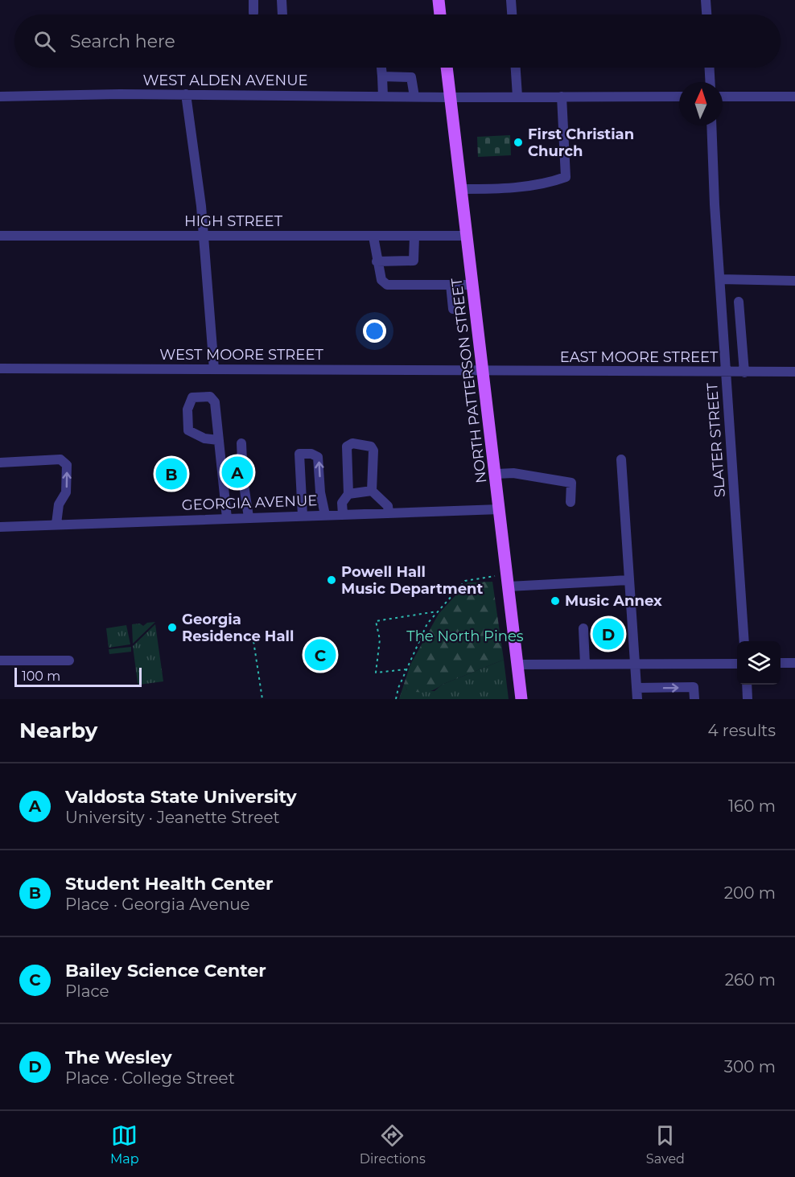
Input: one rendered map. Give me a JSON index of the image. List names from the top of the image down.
{
  "streets": {
    "main road": ["NORTH PATTERSON STREET"],
    "street": [
      "WEST ALDEN AVENUE",
      "HIGH STREET",
      "WEST MOORE STREET",
      "EAST MOORE STREET",
      "SLATER STREET",
      "GEORGIA AVENUE"
    ]
  },
  "crossings": [
    ["WEST ALDEN AVENUE", "NORTH PATTERSON STREET"],
    ["HIGH STREET", "NORTH PATTERSON STREET"],
    ["WEST MOORE STREET", "EAST MOORE STREET"],
    ["WEST MOORE STREET", "NORTH PATTERSON STREET"],
    ["EAST MOORE STREET", "NORTH PATTERSON STREET"],
    ["EAST MOORE STREET", "SLATER STREET"],
    ["NORTH PATTERSON STREET", "GEORGIA AVENUE"]
  ],
  "parks": ["The North Pines"],
  "places": [
    "First Christian Church",
    "Powell Hall Music Department",
    "Music Annex",
    "Georgia Residence Hall"
  ],
  "scale_bar": "100 m",
  "north": "top",
  "page": {
    "search": "Search here",
    "pins": [
      "A",
      "B",
      "D",
      "C"
    ],
    "scale": "100 m",
    "heading": ["Nearby", "4 results"],
    "list": [
      {
        "mark": "A",
        "name": "Valdosta State University",
        "note": "University · Jeanette Street",
        "value": "160 m"
      },
      {
        "mark": "B",
        "name": "Student Health Center",
        "note": "Place · Georgia Avenue",
        "value": "200 m"
      },
      {
        "mark": "C",
        "name": "Bailey Science Center",
        "note": "Place",
        "value": "260 m"
      },
      {
        "mark": "D",
        "name": "The Wesley",
        "note": "Place · College Street",
        "value": "300 m"
      }
    ],
    "nav": ["Map", "Directions", "Saved"]
  }
}
